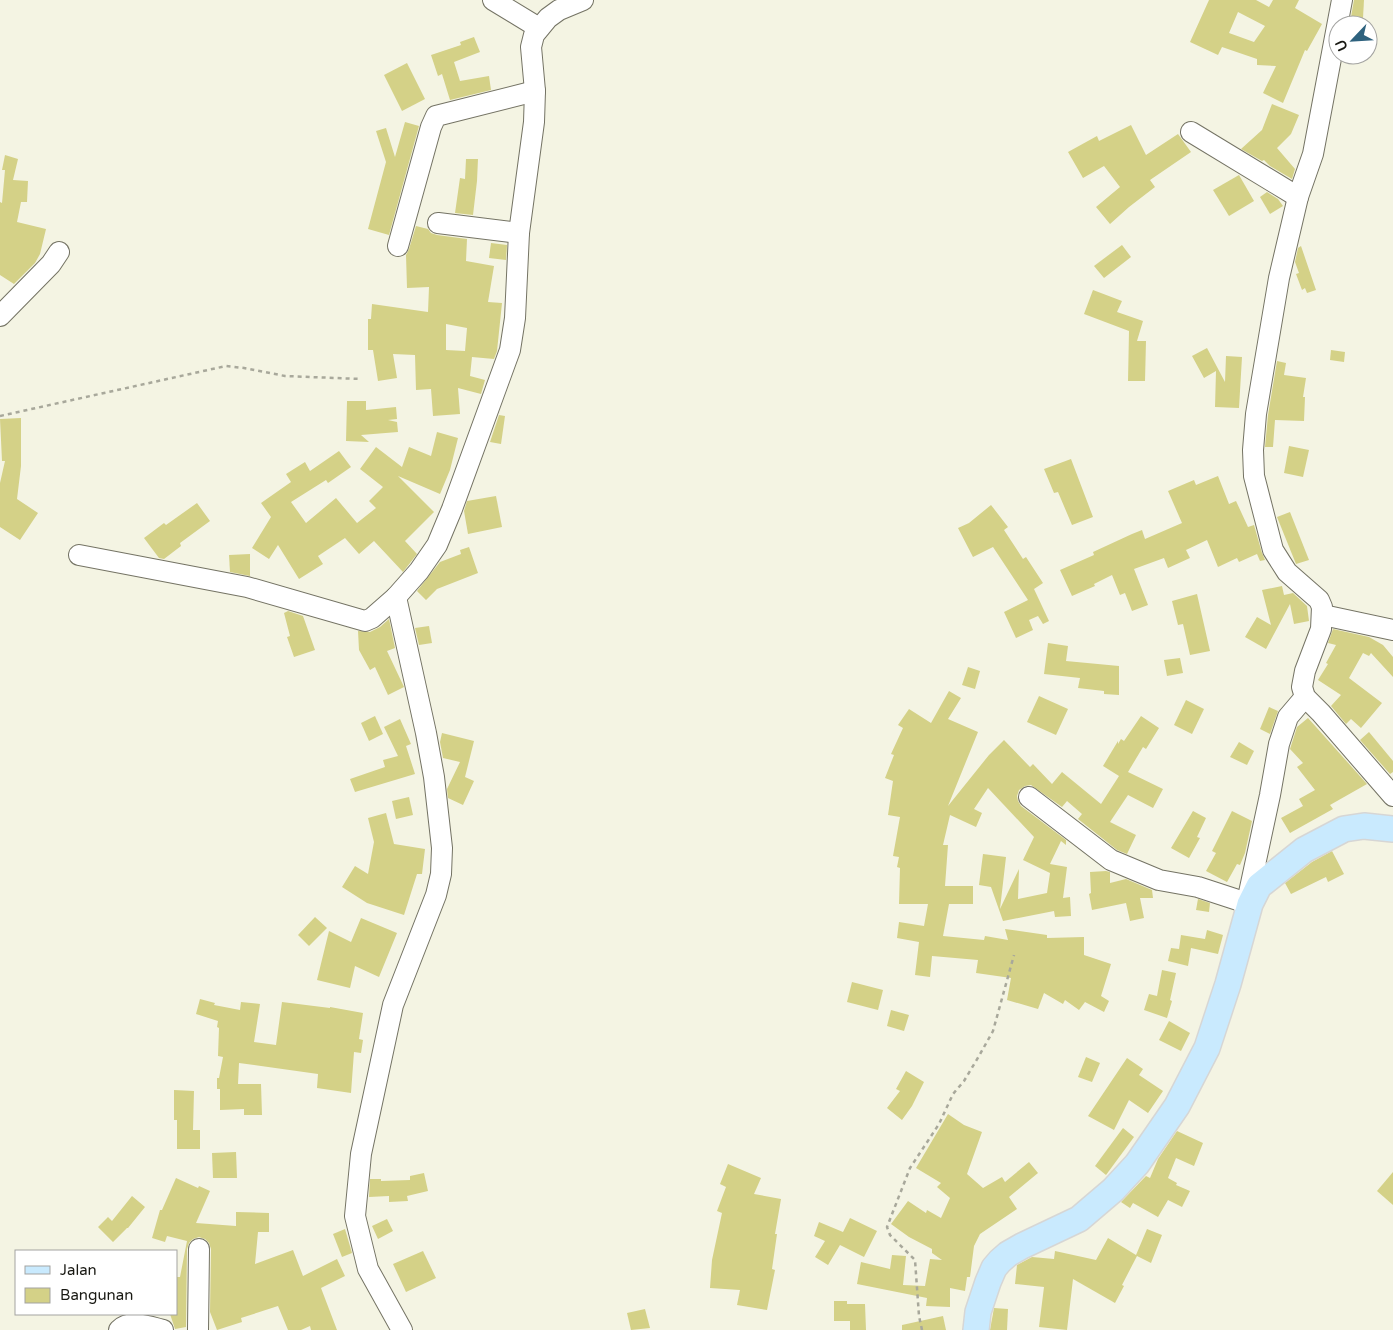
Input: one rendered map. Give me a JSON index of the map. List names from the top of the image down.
{
  "legend": ["Jalan", "Bangunan"],
  "north": "bottom left"
}
